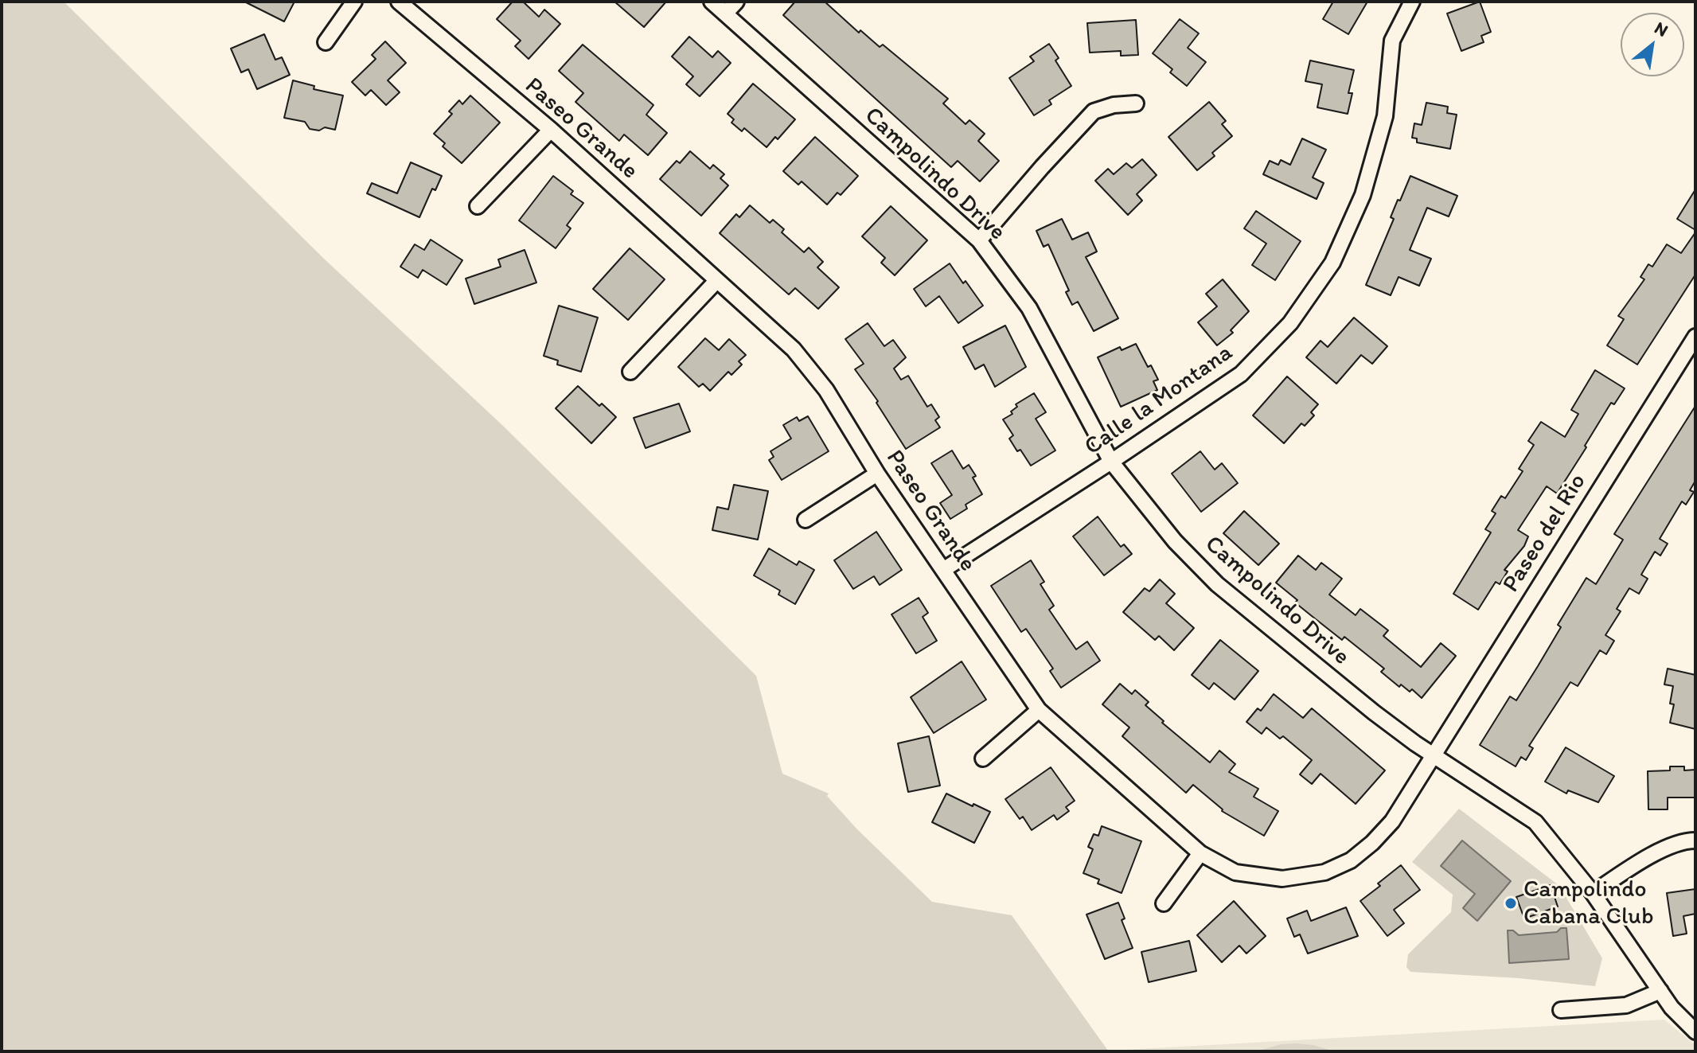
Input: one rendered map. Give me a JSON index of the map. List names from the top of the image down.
{
  "streets": {
    "street": [
      "Paseo Grande",
      "Campolindo Drive",
      "Calle la Montana",
      "Paseo del Rio"
    ]
  },
  "crossings": [
    ["Paseo Grande", "Campolindo Drive"],
    ["Paseo Grande", "Calle la Montana"],
    ["Paseo Grande", "Paseo del Rio"],
    ["Campolindo Drive", "Calle la Montana"],
    ["Campolindo Drive", "Paseo del Rio"]
  ],
  "places": ["Campolindo Cabana Club"],
  "north": "top right"
}
